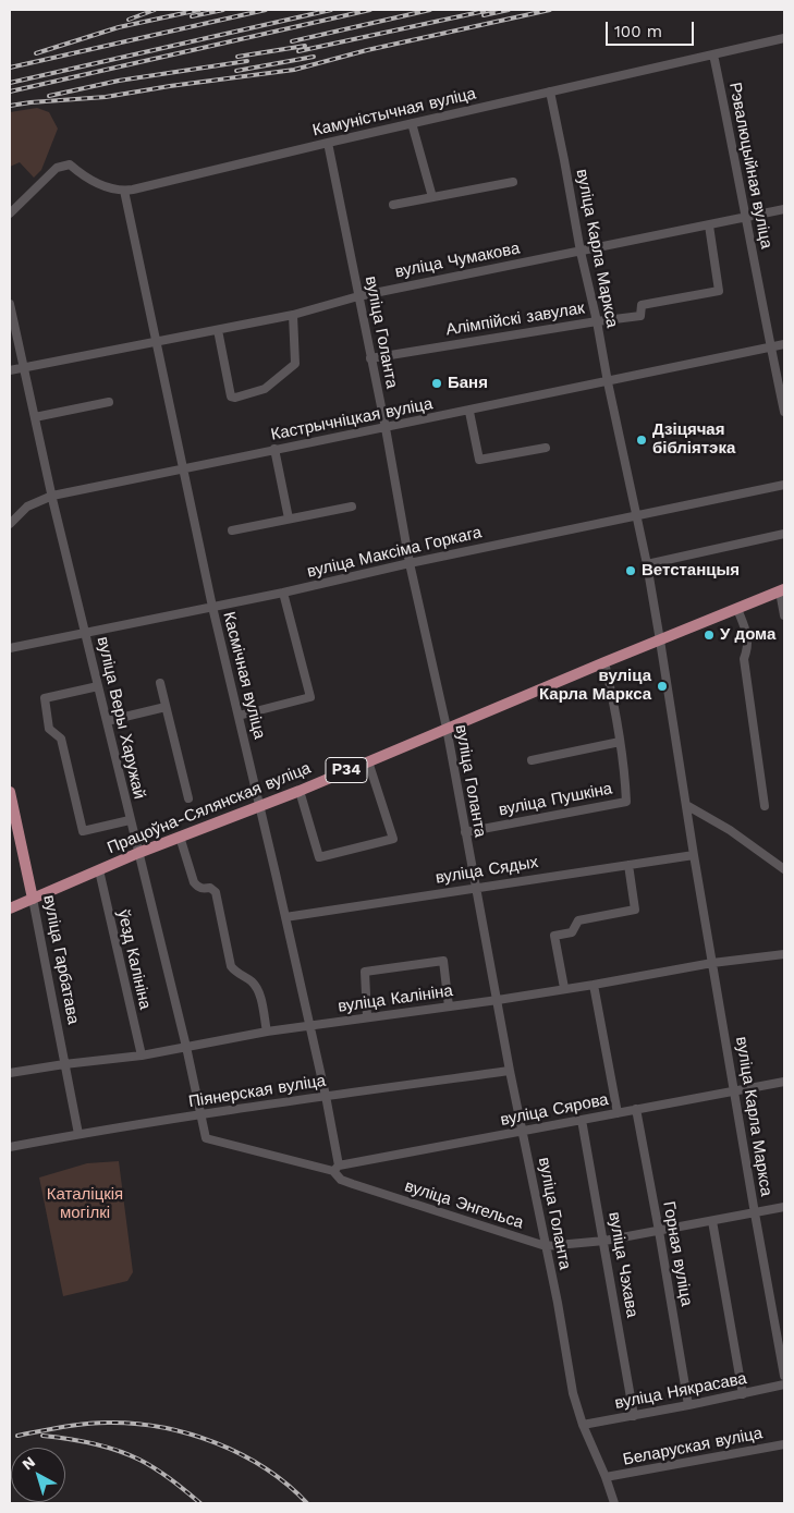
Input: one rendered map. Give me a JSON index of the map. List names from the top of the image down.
{
  "streets": {
    "main road": ["Р34", "Працоўна-Сялянская вуліца", "вуліца Гарбатава"],
    "street": [
      "Камуністычная вуліца",
      "Рэвалюцыйная вуліца",
      "вуліца Карла Маркса",
      "вуліца Чумакова",
      "Алімпійскі завулак",
      "вуліца Голанта",
      "Кастрычніцкая вуліца",
      "вуліца Максіма Горкага",
      "Касмічная вуліца",
      "вуліца Веры Харужай",
      "вуліца Пушкіна",
      "вуліца Сядых",
      "ўезд Калініна",
      "вуліца Калініна",
      "Піянерская вуліца",
      "вуліца Сярова",
      "вуліца Энгельса",
      "Горная вуліца",
      "вуліца Чэхава",
      "вуліца Някрасава",
      "Беларуская вуліца"
    ]
  },
  "crossings": [
    ["Камуністычная вуліца", "Рэвалюцыйная вуліца"],
    ["Камуністычная вуліца", "вуліца Карла Маркса"],
    ["Камуністычная вуліца", "вуліца Голанта"],
    ["Камуністычная вуліца", "Касмічная вуліца"],
    ["Рэвалюцыйная вуліца", "вуліца Чумакова"],
    ["Рэвалюцыйная вуліца", "Кастрычніцкая вуліца"],
    ["вуліца Карла Маркса", "вуліца Чумакова"],
    ["вуліца Карла Маркса", "Алімпійскі завулак"],
    ["вуліца Карла Маркса", "Кастрычніцкая вуліца"],
    ["вуліца Карла Маркса", "вуліца Максіма Горкага"],
    ["вуліца Карла Маркса", "Працоўна-Сялянская вуліца"],
    ["вуліца Карла Маркса", "вуліца Сядых"],
    ["вуліца Карла Маркса", "вуліца Калініна"],
    ["вуліца Карла Маркса", "вуліца Сярова"],
    ["вуліца Карла Маркса", "вуліца Энгельса"],
    ["вуліца Чумакова", "Алімпійскі завулак"],
    ["вуліца Чумакова", "вуліца Голанта"],
    ["вуліца Чумакова", "Касмічная вуліца"],
    ["вуліца Чумакова", "вуліца Веры Харужай"],
    ["Алімпійскі завулак", "вуліца Голанта"],
    ["вуліца Голанта", "Кастрычніцкая вуліца"],
    ["вуліца Голанта", "вуліца Максіма Горкага"],
    ["вуліца Голанта", "вуліца Пушкіна"],
    ["вуліца Голанта", "Працоўна-Сялянская вуліца"],
    ["вуліца Голанта", "вуліца Сядых"],
    ["вуліца Голанта", "вуліца Калініна"],
    ["вуліца Голанта", "Піянерская вуліца"],
    ["вуліца Голанта", "вуліца Сярова"],
    ["вуліца Голанта", "вуліца Энгельса"],
    ["вуліца Голанта", "вуліца Някрасава"],
    ["вуліца Голанта", "Беларуская вуліца"],
    ["Кастрычніцкая вуліца", "Касмічная вуліца"],
    ["Кастрычніцкая вуліца", "вуліца Веры Харужай"],
    ["вуліца Максіма Горкага", "Касмічная вуліца"],
    ["вуліца Максіма Горкага", "вуліца Веры Харужай"],
    ["Касмічная вуліца", "Працоўна-Сялянская вуліца"],
    ["Касмічная вуліца", "вуліца Сядых"],
    ["Касмічная вуліца", "вуліца Калініна"],
    ["Касмічная вуліца", "Піянерская вуліца"],
    ["Касмічная вуліца", "вуліца Сярова"],
    ["Касмічная вуліца", "вуліца Энгельса"],
    ["вуліца Веры Харужай", "Працоўна-Сялянская вуліца"],
    ["вуліца Веры Харужай", "вуліца Калініна"],
    ["вуліца Веры Харужай", "Піянерская вуліца"],
    ["вуліца Веры Харужай", "вуліца Энгельса"],
    ["вуліца Пушкіна", "Працоўна-Сялянская вуліца"],
    ["Працоўна-Сялянская вуліца", "вуліца Гарбатава"],
    ["Працоўна-Сялянская вуліца", "ўезд Калініна"],
    ["вуліца Гарбатава", "вуліца Калініна"],
    ["вуліца Гарбатава", "Піянерская вуліца"],
    ["ўезд Калініна", "вуліца Калініна"],
    ["вуліца Сярова", "вуліца Энгельса"],
    ["вуліца Сярова", "Горная вуліца"],
    ["вуліца Сярова", "вуліца Чэхава"],
    ["вуліца Энгельса", "Горная вуліца"],
    ["вуліца Энгельса", "вуліца Чэхава"],
    ["Горная вуліца", "вуліца Някрасава"],
    ["вуліца Чэхава", "вуліца Някрасава"]
  ],
  "parks": ["Каталіцкія могілкі"],
  "places": [
    "Баня",
    "Дзіцячая бібліятэка",
    "Ветстанцыя",
    "У дома",
    "вуліца Карла Маркса"
  ],
  "scale_bar": "100 m",
  "north": "top left"
}
